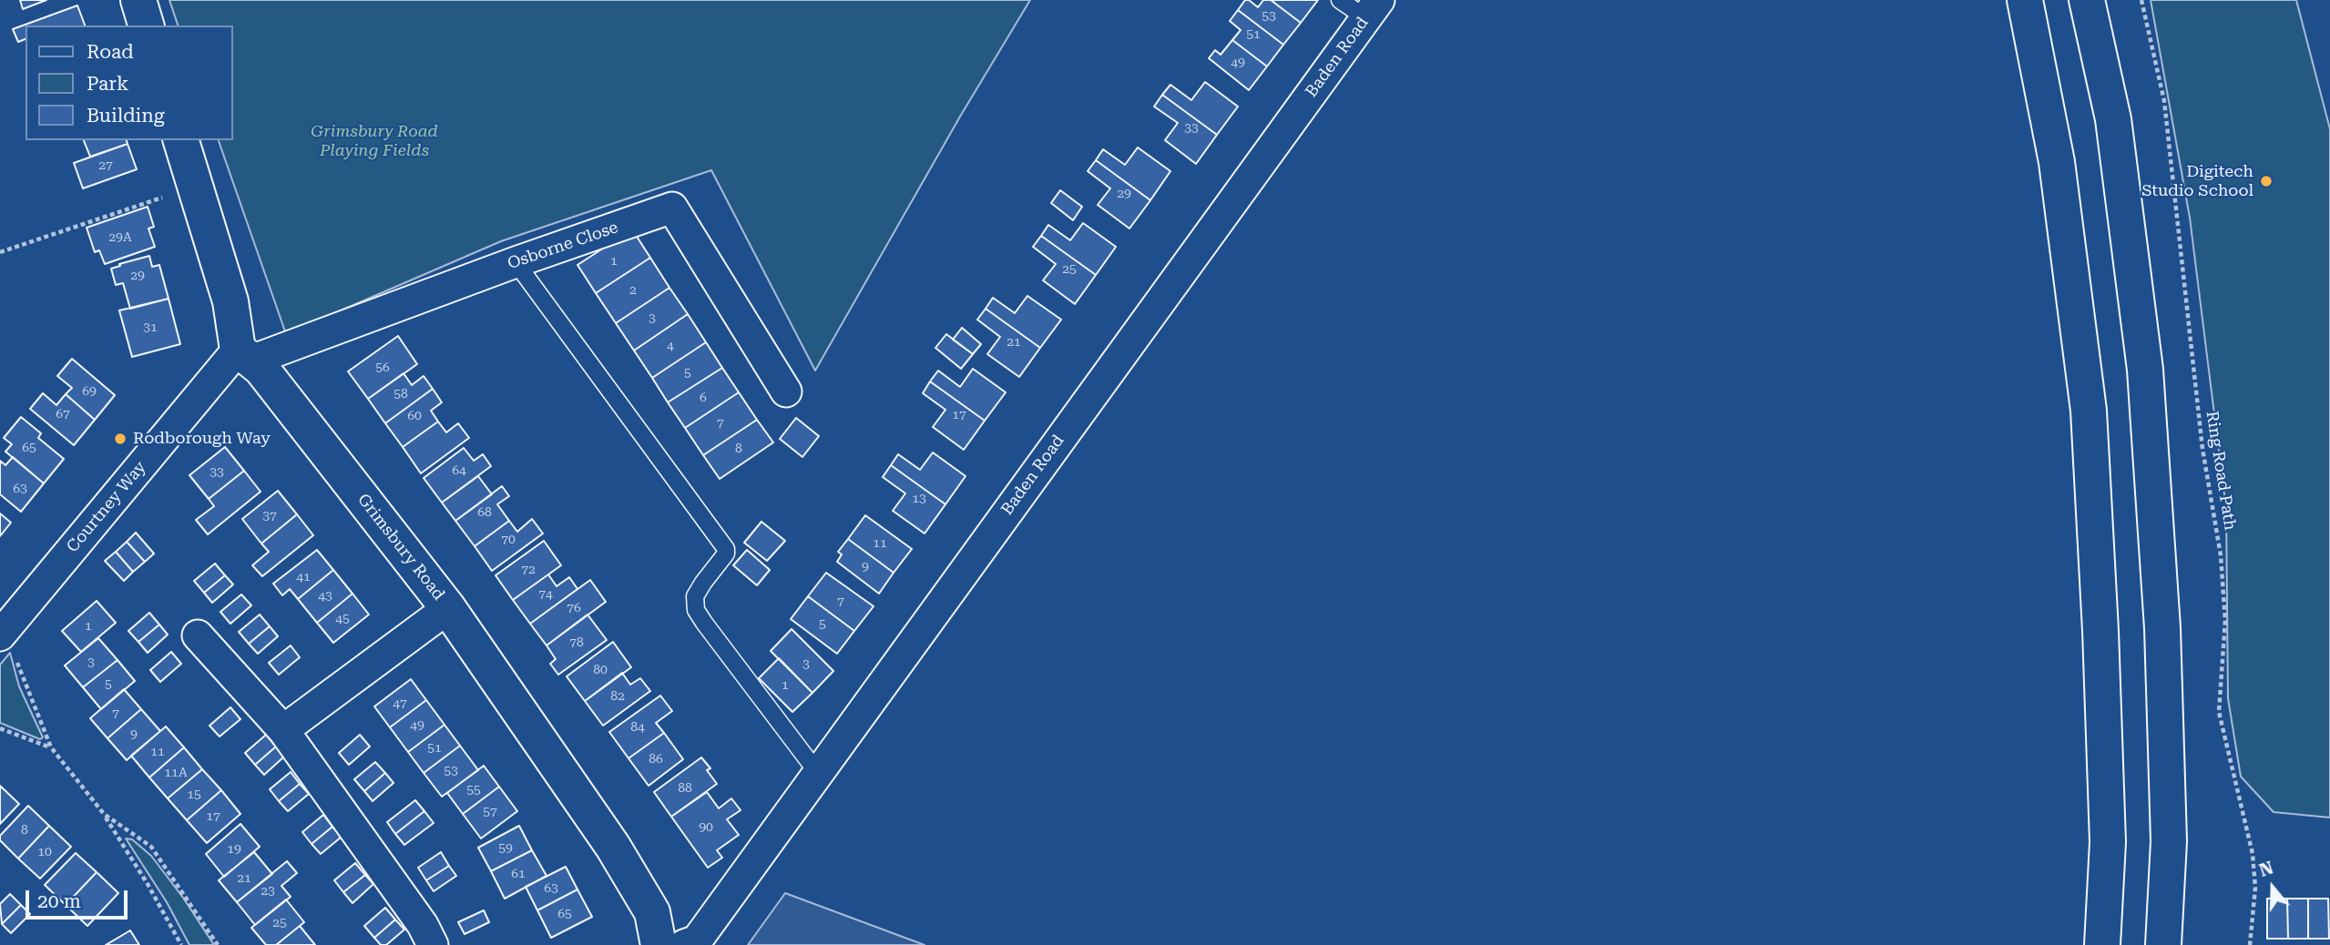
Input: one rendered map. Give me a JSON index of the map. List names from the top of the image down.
{
  "streets": {
    "main road": ["Grimsbury Road"],
    "street": ["Baden Road", "Osborne Close", "Courtney Way"],
    "path": ["Ring Road Path"]
  },
  "crossings": [
    ["Osborne Close", "Courtney Way"],
    ["Osborne Close", "Grimsbury Road"],
    ["Courtney Way", "Grimsbury Road"]
  ],
  "parks": ["Grimsbury Road Playing Fields"],
  "places": ["Digitech Studio School", "Rodborough Way"],
  "house_numbers": [
    "53",
    "51",
    "49",
    "33",
    "27",
    "29",
    "29A",
    "1",
    "25",
    "29",
    "2",
    "3",
    "31",
    "21",
    "4",
    "56",
    "5",
    "69",
    "58",
    "6",
    "67",
    "17",
    "60",
    "7",
    "65",
    "8",
    "64",
    "33",
    "63",
    "13",
    "68",
    "37",
    "70",
    "11",
    "9",
    "72",
    "41",
    "74",
    "43",
    "7",
    "76",
    "45",
    "5",
    "1",
    "78",
    "3",
    "3",
    "80",
    "5",
    "1",
    "82",
    "47",
    "7",
    "49",
    "84",
    "9",
    "51",
    "11",
    "86",
    "53",
    "11A",
    "88",
    "55",
    "15",
    "57",
    "17",
    "90",
    "8",
    "59",
    "19",
    "10",
    "61",
    "21",
    "63",
    "23",
    "65",
    "25"
  ],
  "legend": ["Road", "Park", "Building"],
  "scale_bar": "20 m",
  "north": "top"
}
